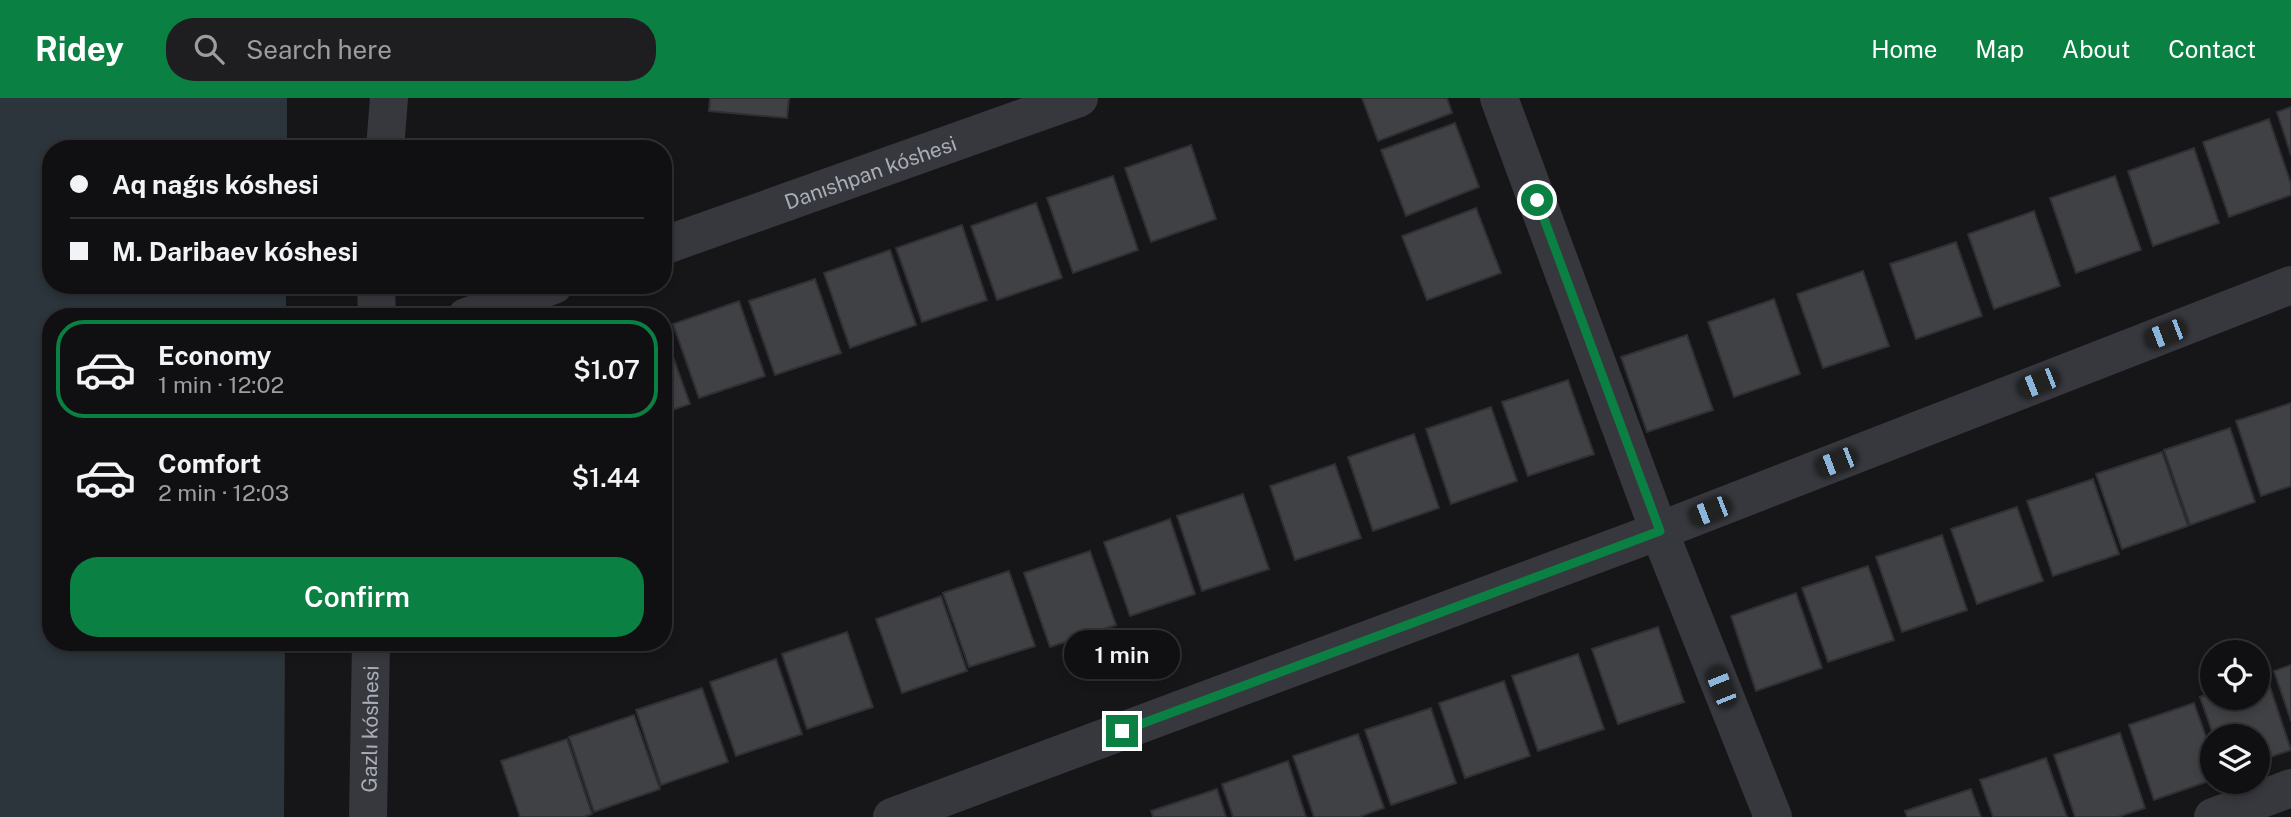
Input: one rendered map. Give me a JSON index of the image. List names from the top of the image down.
{
  "streets": {
    "street": ["Danıshpan kóshesi", "Gazlı kóshesi"]
  },
  "page": {
    "header": "Ridey",
    "search": "Search here",
    "nav": [
      "Home",
      "Map",
      "About",
      "Contact"
    ],
    "banner": ["Aq naǵıs kóshesi", "M. Daribaev kóshesi"],
    "list": [
      {
        "name": "Economy",
        "note": "1 min · 12:02",
        "value": "$1.07"
      },
      {
        "name": "Comfort",
        "note": "2 min · 12:03",
        "value": "$1.44"
      }
    ],
    "buttons": "Confirm",
    "bubble": "1 min"
  }
}
